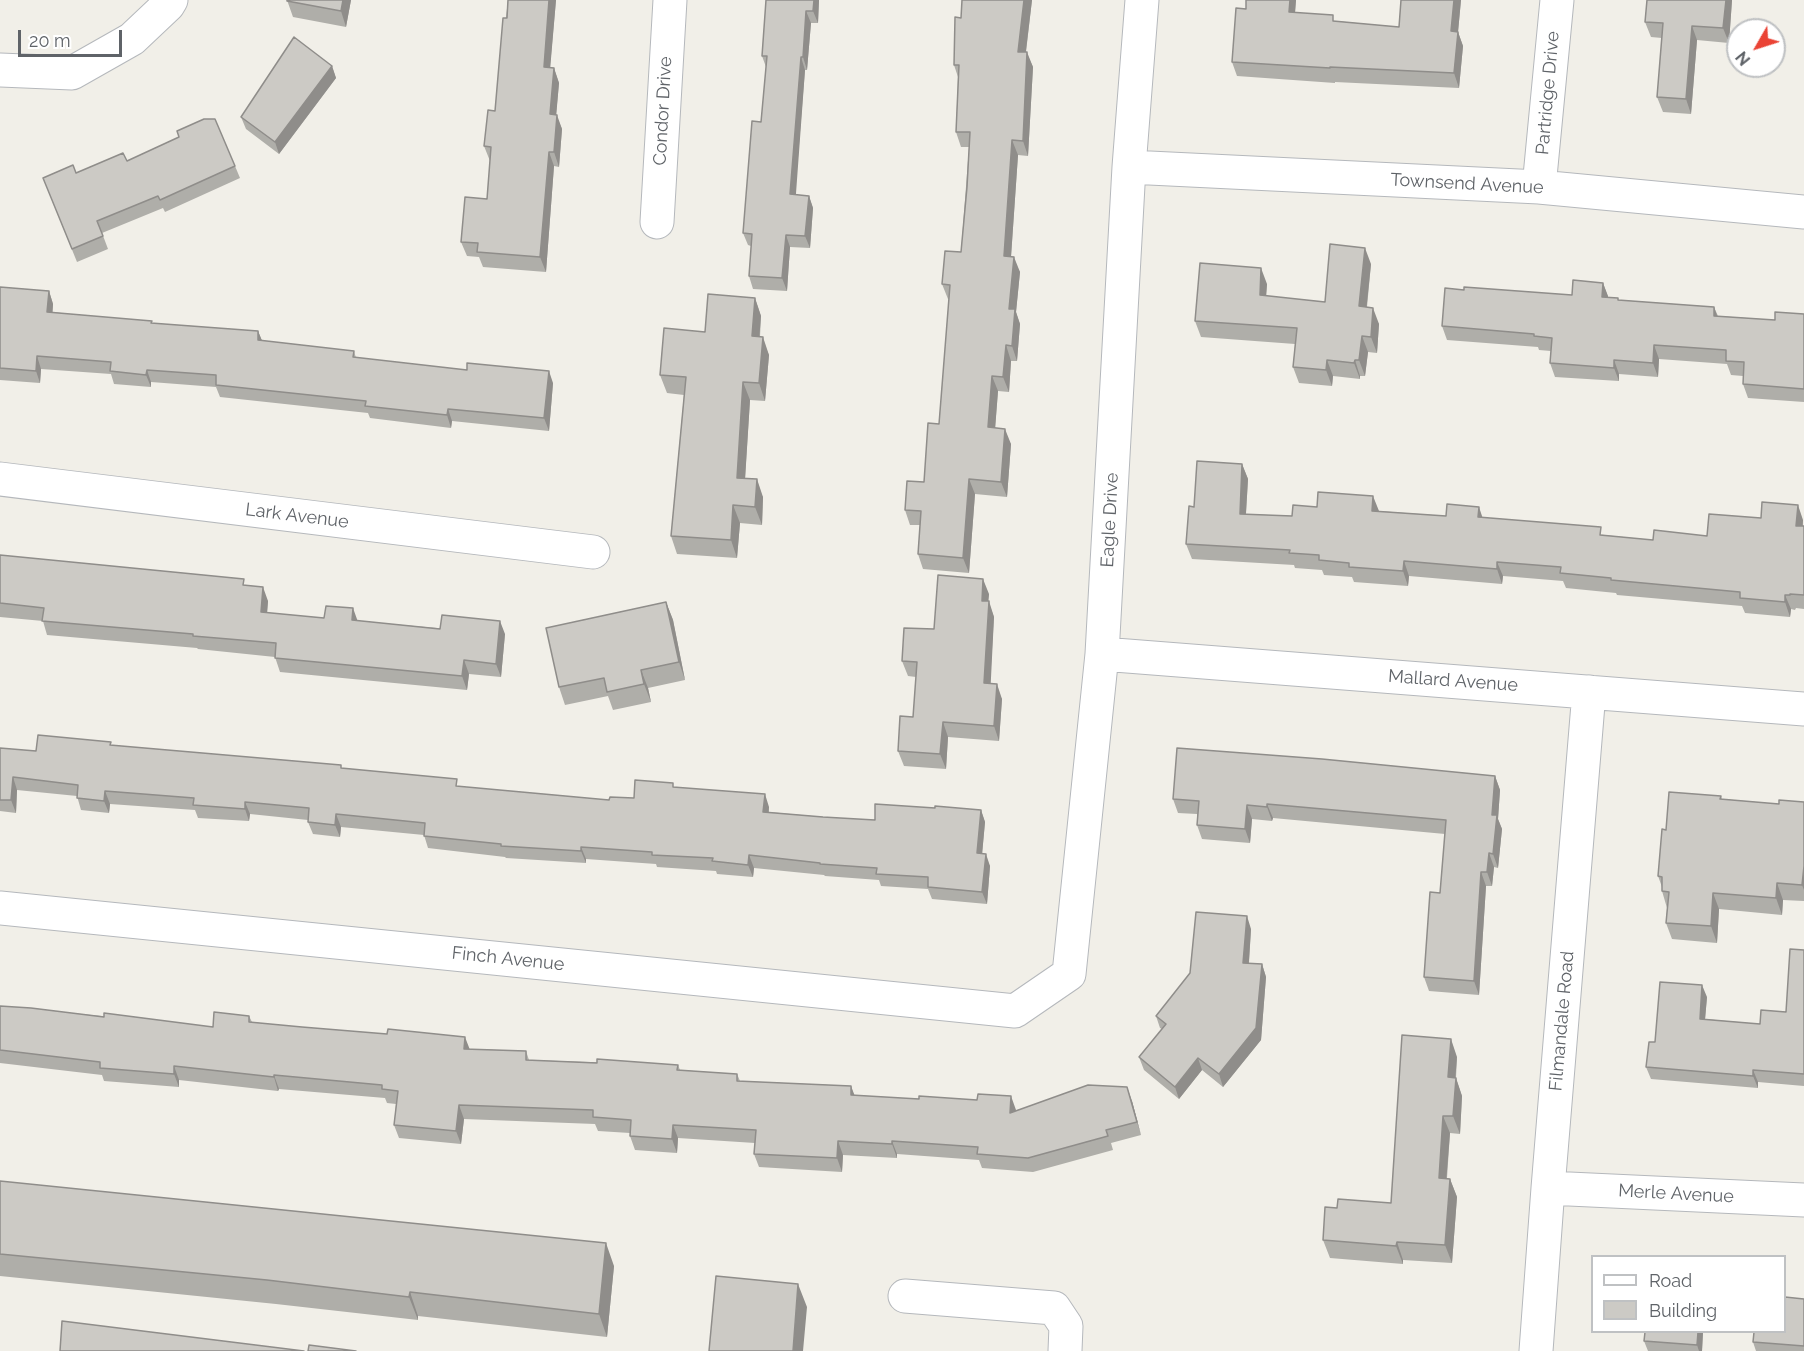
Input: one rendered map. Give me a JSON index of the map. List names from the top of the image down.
{
  "streets": {
    "street": [
      "Partridge Drive",
      "Condor Drive",
      "Townsend Avenue",
      "Lark Avenue",
      "Eagle Drive",
      "Mallard Avenue",
      "Finch Avenue",
      "Filmandale Road",
      "Merle Avenue"
    ]
  },
  "crossings": [
    ["Partridge Drive", "Townsend Avenue"],
    ["Townsend Avenue", "Eagle Drive"],
    ["Eagle Drive", "Mallard Avenue"],
    ["Eagle Drive", "Finch Avenue"],
    ["Mallard Avenue", "Filmandale Road"],
    ["Filmandale Road", "Merle Avenue"]
  ],
  "legend": ["Road", "Building"],
  "scale_bar": "20 m",
  "north": "bottom left"
}
